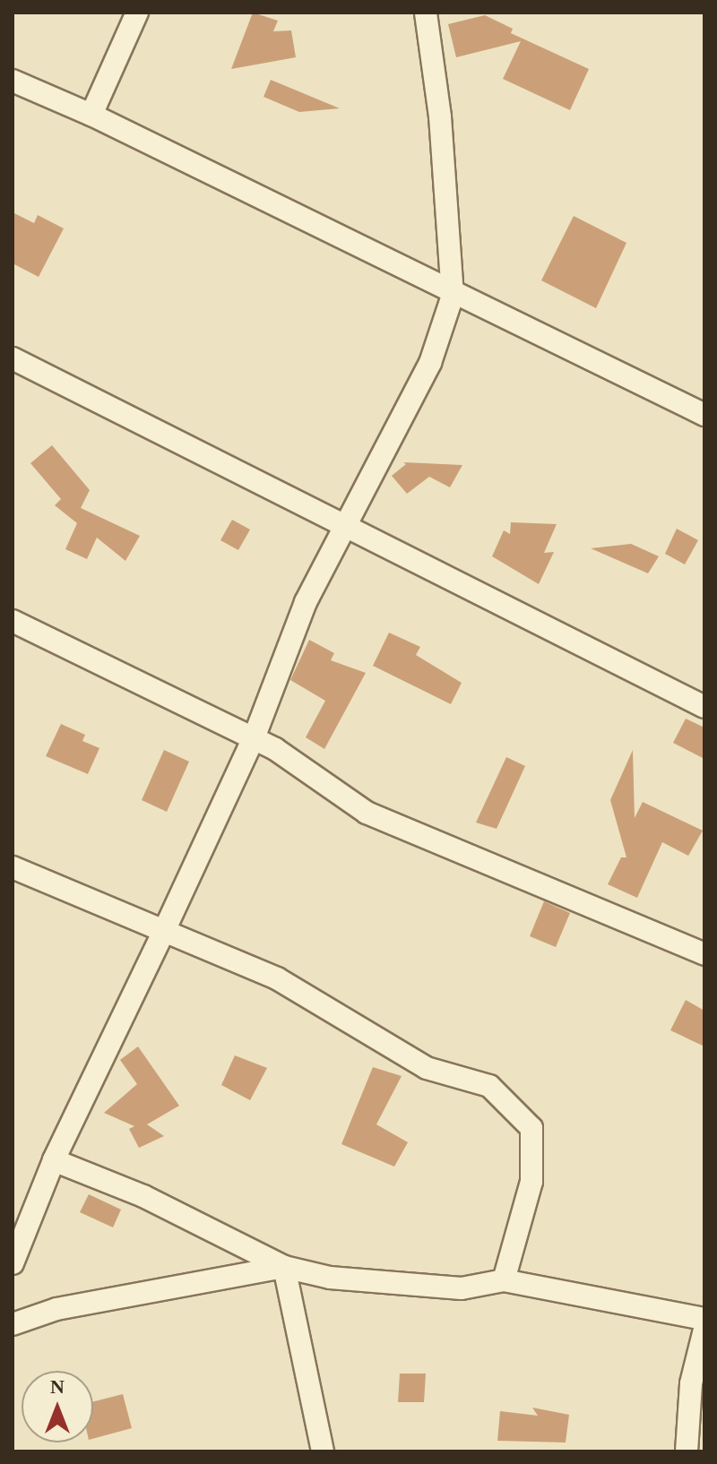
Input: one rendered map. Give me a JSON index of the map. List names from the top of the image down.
{
  "north": "top"
}
